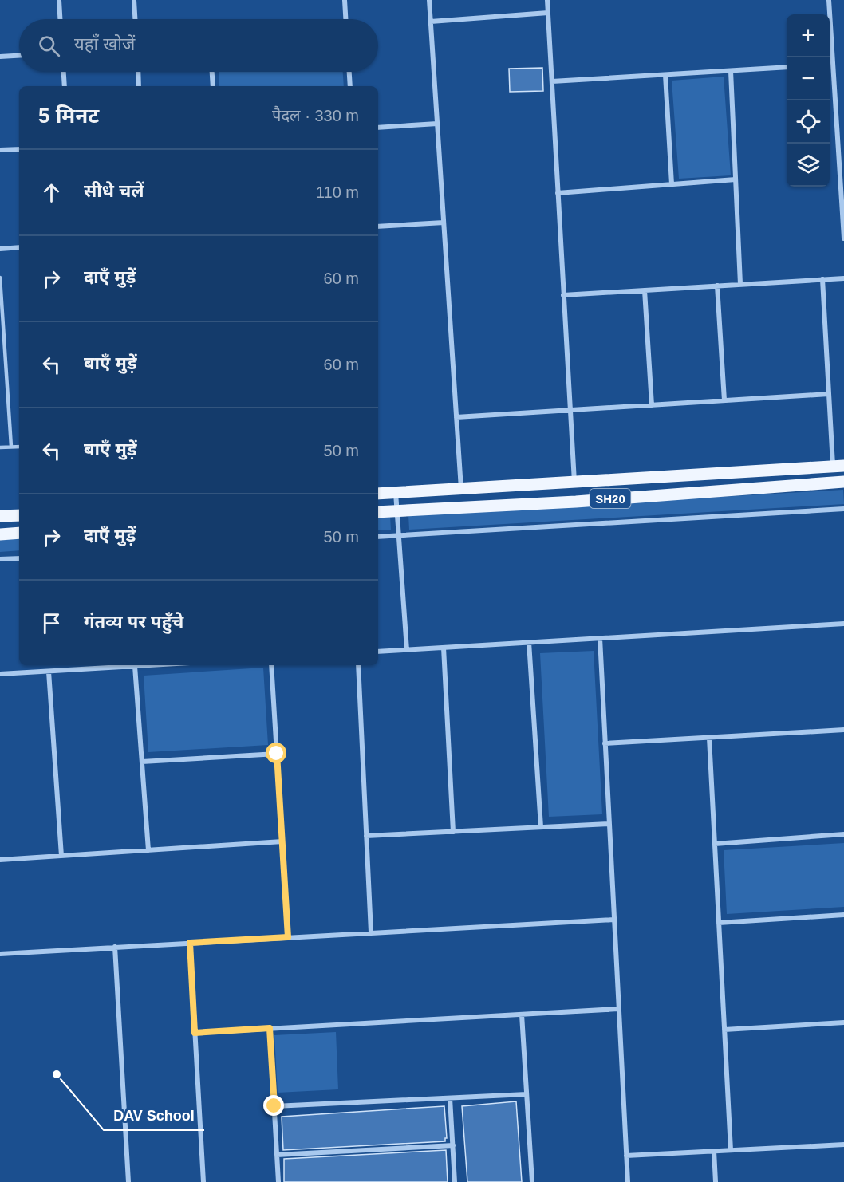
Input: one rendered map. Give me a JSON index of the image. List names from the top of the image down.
{
  "streets": {
    "main road": ["SH20"]
  },
  "places": ["DAV School"],
  "page": {
    "map_buttons": ["+", "−"],
    "search": "यहाँ खोजें",
    "heading": ["5 मिनट", "पैदल · 330 m"],
    "list": [
      ["सीधे चलें", "110 m"],
      ["दाएँ मुड़ें", "60 m"],
      ["बाएँ मुड़ें", "60 m"],
      ["बाएँ मुड़ें", "50 m"],
      ["दाएँ मुड़ें", "50 m"],
      "गंतव्य पर पहुँचे"
    ]
  }
}
